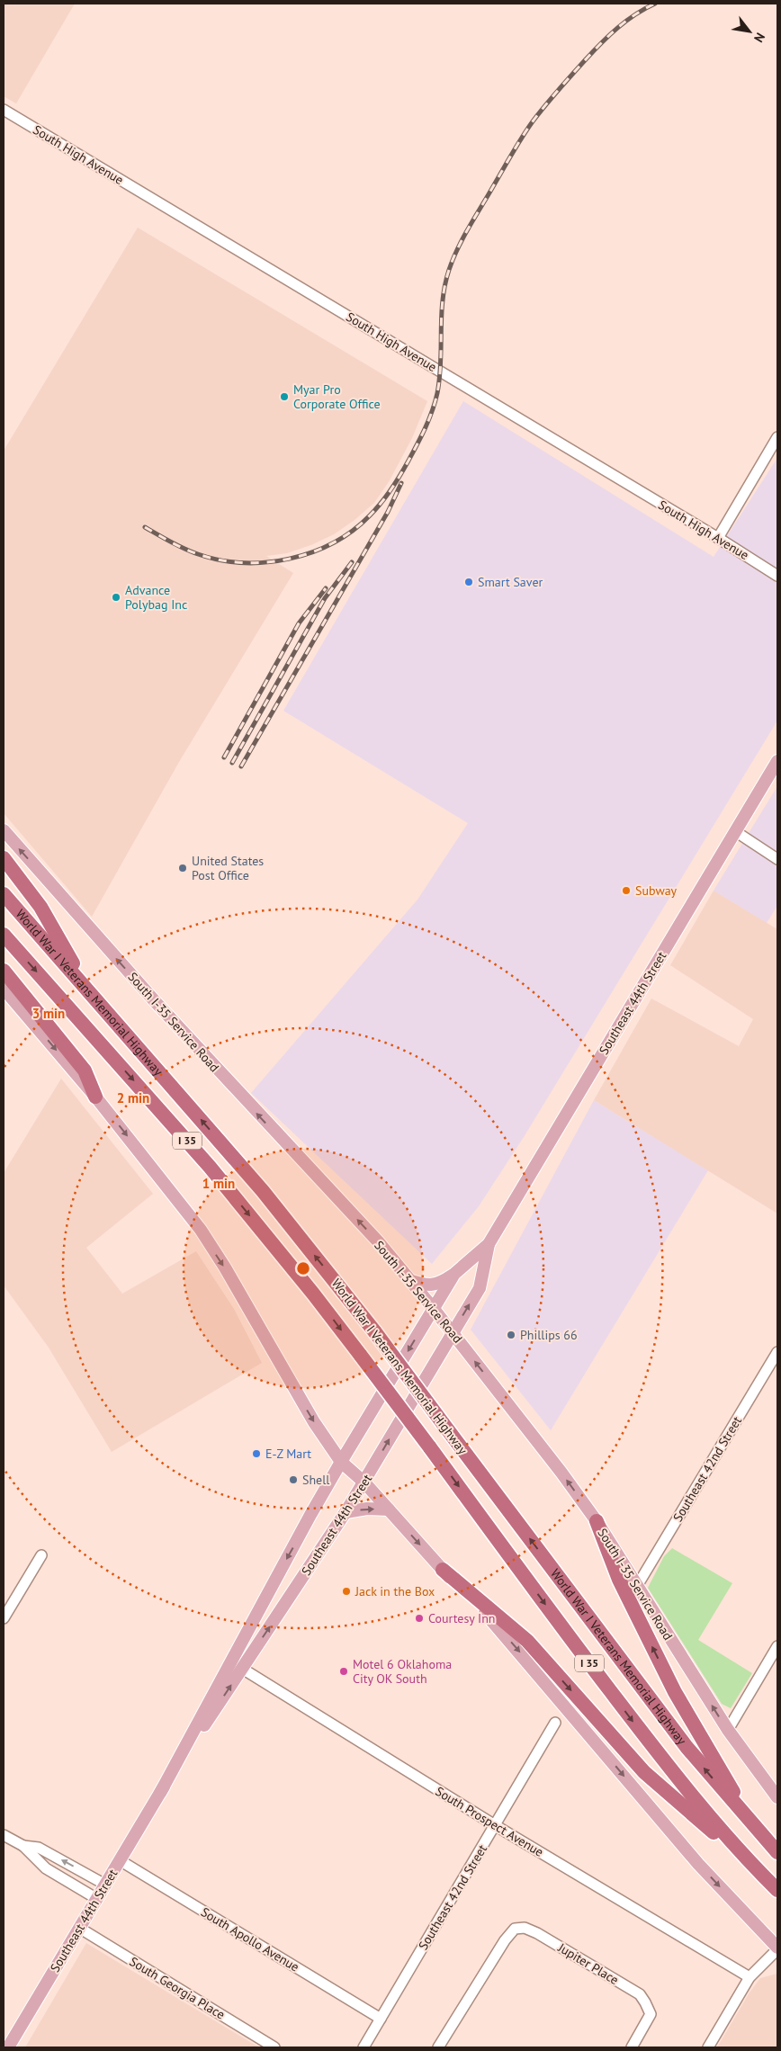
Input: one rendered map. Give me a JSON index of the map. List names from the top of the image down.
{
  "streets": {
    "highway": ["World War I Veterans Memorial Highway", "I 35"],
    "main road": ["Southeast 44th Street", "South I-35 Service Road"],
    "street": [
      "South High Avenue",
      "Southeast 42nd Street",
      "South Prospect Avenue",
      "South Apollo Avenue",
      "Jupiter Place",
      "South Georgia Place"
    ]
  },
  "crossings": [
    ["Southeast 44th Street", "South I-35 Service Road"],
    ["Southeast 44th Street", "South Prospect Avenue"],
    ["Southeast 44th Street", "South Apollo Avenue"],
    ["Southeast 44th Street", "South Georgia Place"],
    ["South I-35 Service Road", "Southeast 42nd Street"],
    ["Southeast 42nd Street", "South Prospect Avenue"],
    ["Southeast 42nd Street", "South Apollo Avenue"]
  ],
  "one_way": ["South I-35 Service Road"],
  "places": [
    "Myar Pro Corporate Office",
    "Smart Saver",
    "Advance Polybag Inc",
    "United States Post Office",
    "Subway",
    "Phillips 66",
    "E-Z Mart",
    "Shell",
    "Jack in the Box",
    "Courtesy Inn",
    "Motel 6 Oklahoma City OK South"
  ],
  "north": "bottom right",
  "rings": ["3 min", "2 min", "1 min"]
}
